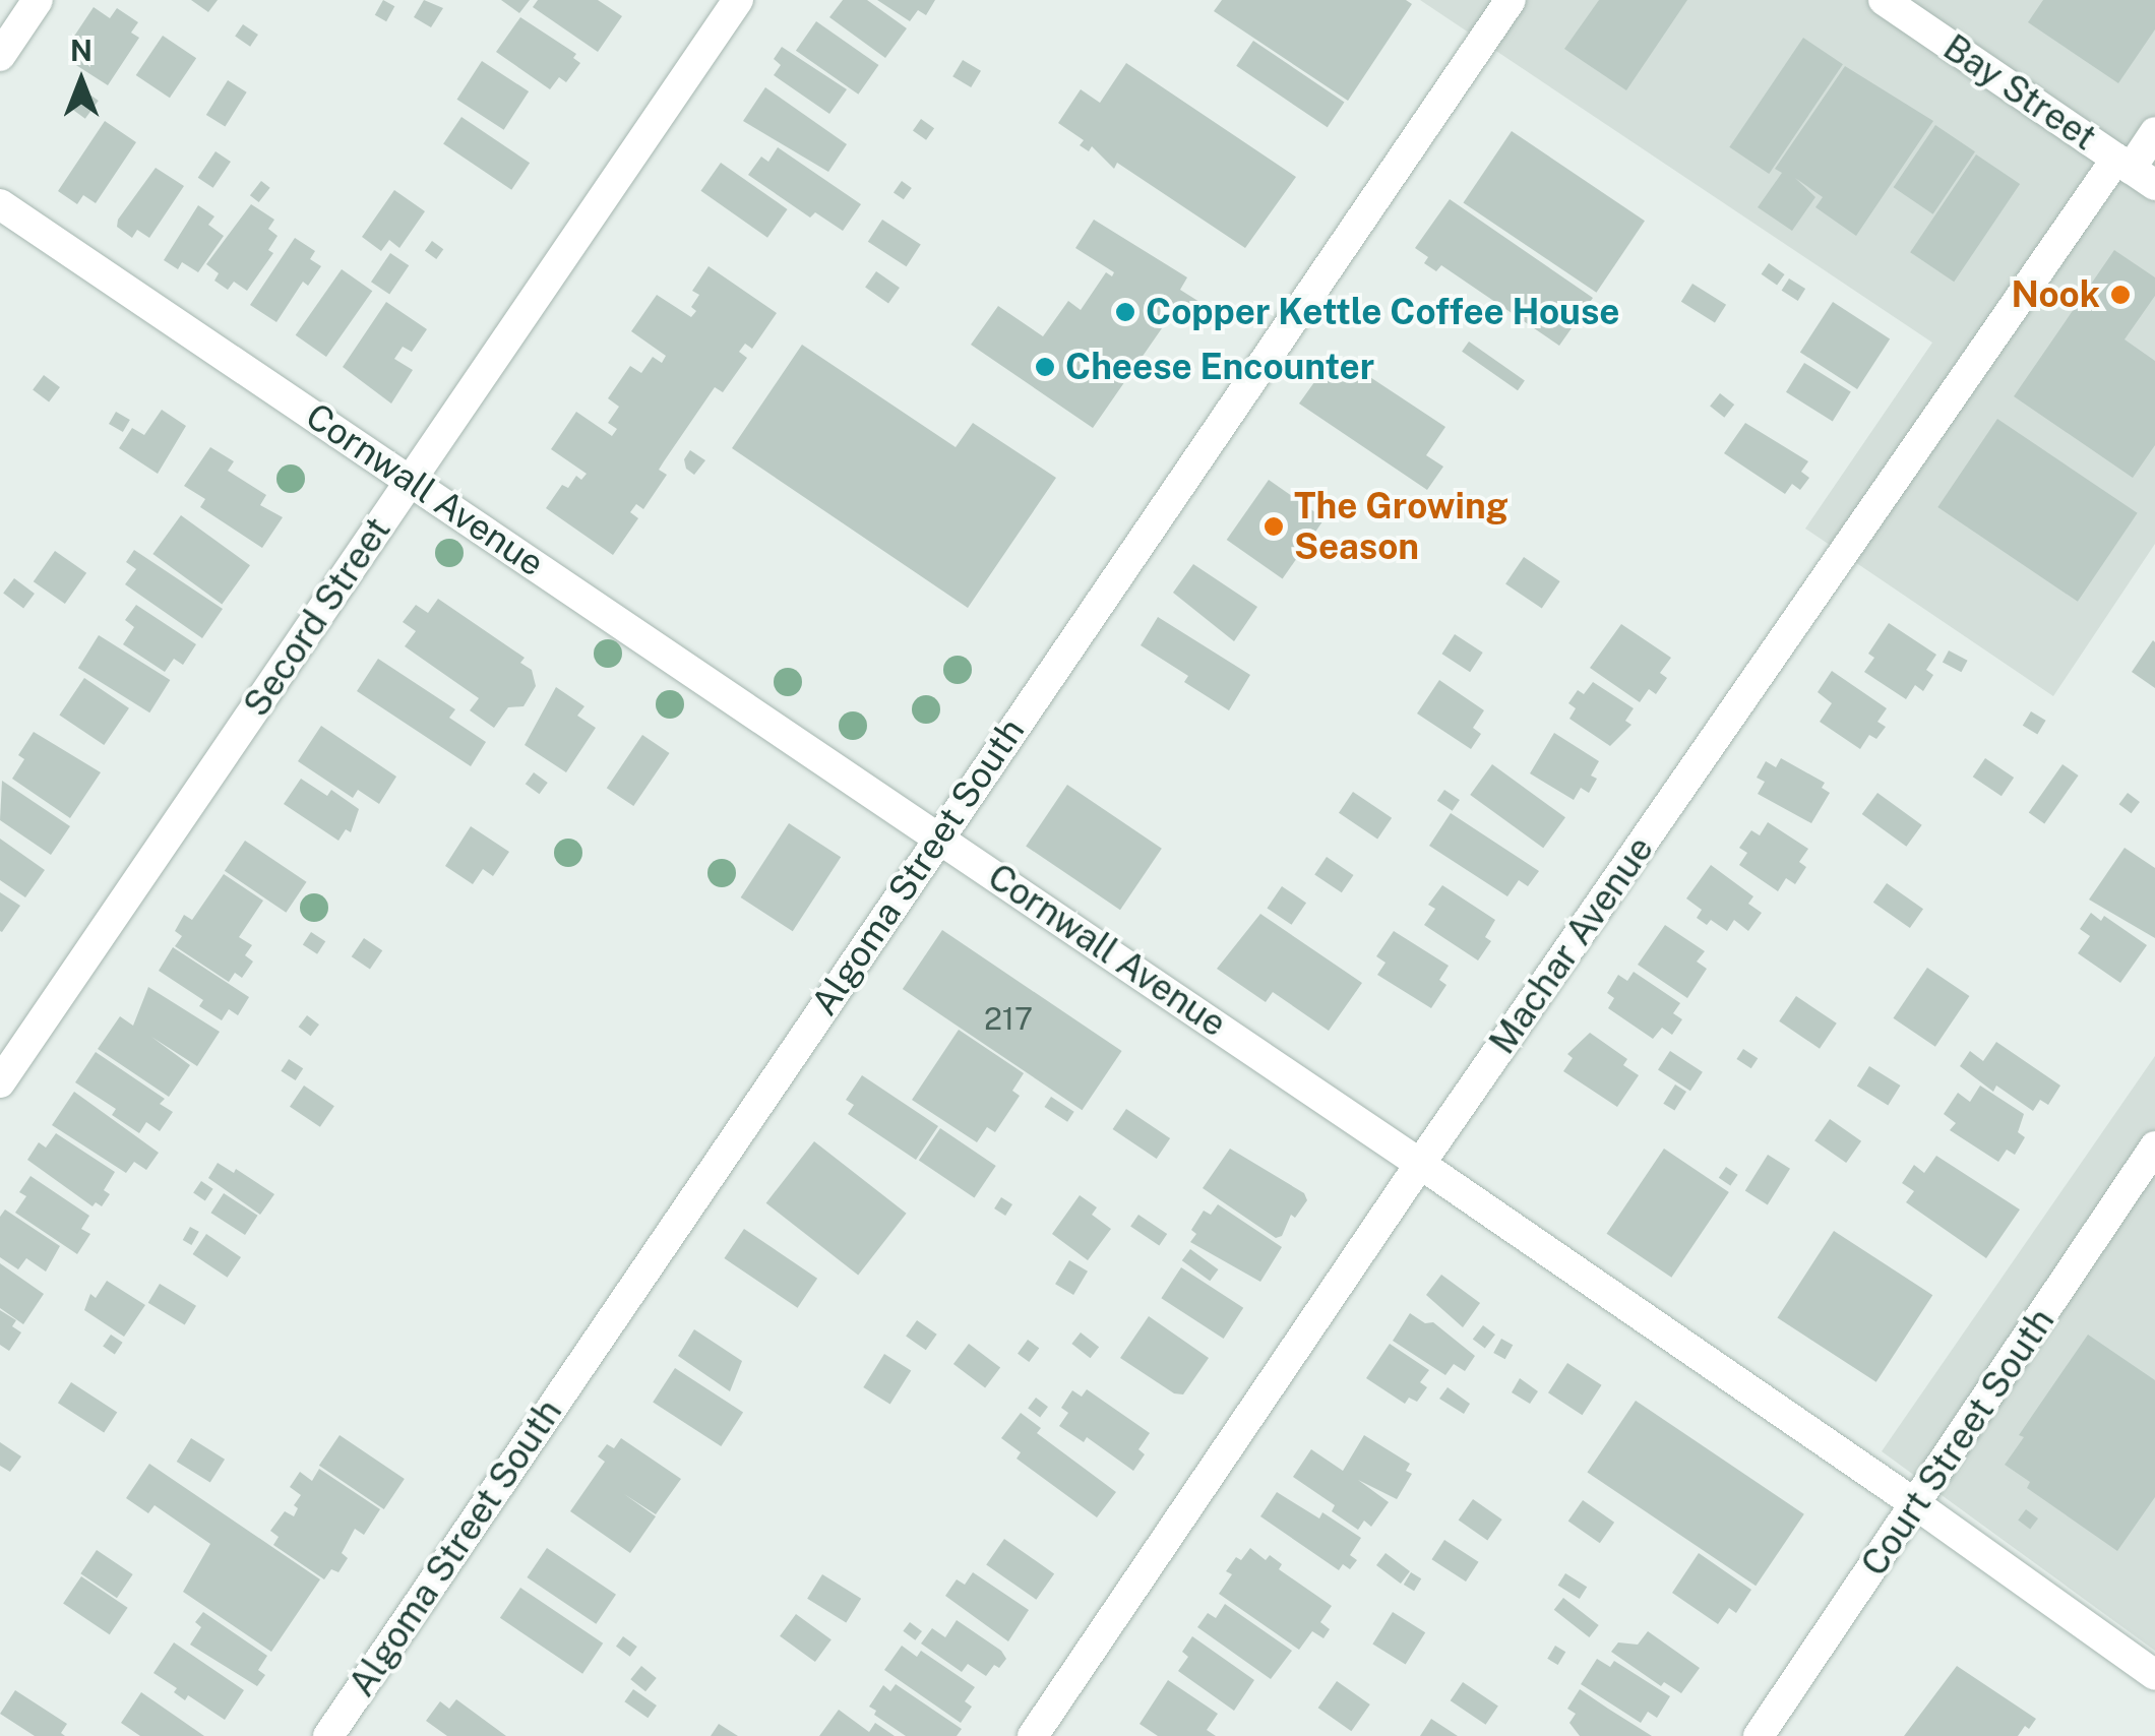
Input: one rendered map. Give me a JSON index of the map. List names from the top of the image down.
{
  "streets": {
    "street": [
      "Bay Street",
      "Cornwall Avenue",
      "Secord Street",
      "Algoma Street South",
      "Machar Avenue",
      "Court Street South"
    ]
  },
  "crossings": [
    ["Bay Street", "Machar Avenue"],
    ["Cornwall Avenue", "Secord Street"],
    ["Cornwall Avenue", "Algoma Street South"],
    ["Cornwall Avenue", "Machar Avenue"],
    ["Cornwall Avenue", "Court Street South"]
  ],
  "places": [
    "Nook",
    "Copper Kettle Coffee House",
    "Cheese Encounter",
    "The Growing Season"
  ],
  "house_numbers": ["217"],
  "north": "top"
}
